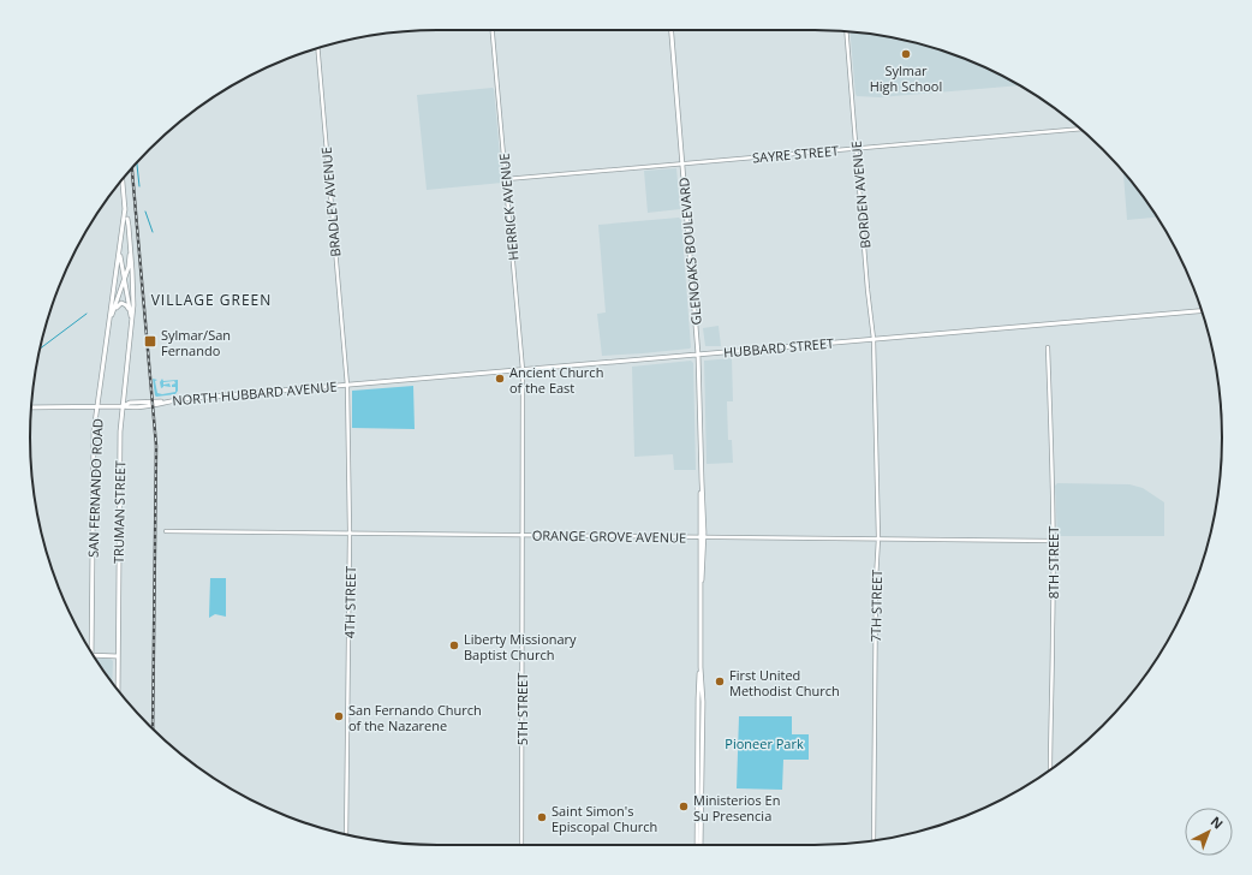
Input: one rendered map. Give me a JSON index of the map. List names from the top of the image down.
{
  "streets": {
    "main road": [
      "GLENOAKS BOULEVARD",
      "HUBBARD STREET",
      "NORTH HUBBARD AVENUE",
      "SAN FERNANDO ROAD",
      "TRUMAN STREET"
    ],
    "street": [
      "SAYRE STREET",
      "BORDEN AVENUE",
      "BRADLEY AVENUE",
      "HERRICK AVENUE",
      "ORANGE GROVE AVENUE",
      "8TH STREET",
      "4TH STREET",
      "7TH STREET",
      "5TH STREET"
    ]
  },
  "crossings": [
    ["SAYRE STREET", "BORDEN AVENUE"],
    ["SAYRE STREET", "HERRICK AVENUE"],
    ["SAYRE STREET", "GLENOAKS BOULEVARD"],
    ["BORDEN AVENUE", "HUBBARD STREET"],
    ["BORDEN AVENUE", "7TH STREET"],
    ["BRADLEY AVENUE", "4TH STREET"],
    ["HERRICK AVENUE", "HUBBARD STREET"],
    ["HERRICK AVENUE", "5TH STREET"],
    ["GLENOAKS BOULEVARD", "HUBBARD STREET"],
    ["GLENOAKS BOULEVARD", "ORANGE GROVE AVENUE"],
    ["HUBBARD STREET", "NORTH HUBBARD AVENUE"],
    ["HUBBARD STREET", "4TH STREET"],
    ["NORTH HUBBARD AVENUE", "TRUMAN STREET"],
    ["NORTH HUBBARD AVENUE", "4TH STREET"],
    ["SAN FERNANDO ROAD", "TRUMAN STREET"],
    ["ORANGE GROVE AVENUE", "8TH STREET"],
    ["ORANGE GROVE AVENUE", "4TH STREET"],
    ["ORANGE GROVE AVENUE", "7TH STREET"],
    ["ORANGE GROVE AVENUE", "5TH STREET"]
  ],
  "districts": ["VILLAGE GREEN"],
  "parks": ["Pioneer Park"],
  "places": {
    "other": [
      "Sylmar High School",
      "Ancient Church of the East",
      "Liberty Missionary Baptist Church",
      "First United Methodist Church",
      "San Fernando Church of the Nazarene",
      "Ministerios En Su Presencia",
      "Saint Simon's Episcopal Church"
    ],
    "transit": ["Sylmar/San Fernando"]
  },
  "north": "top right"
}
